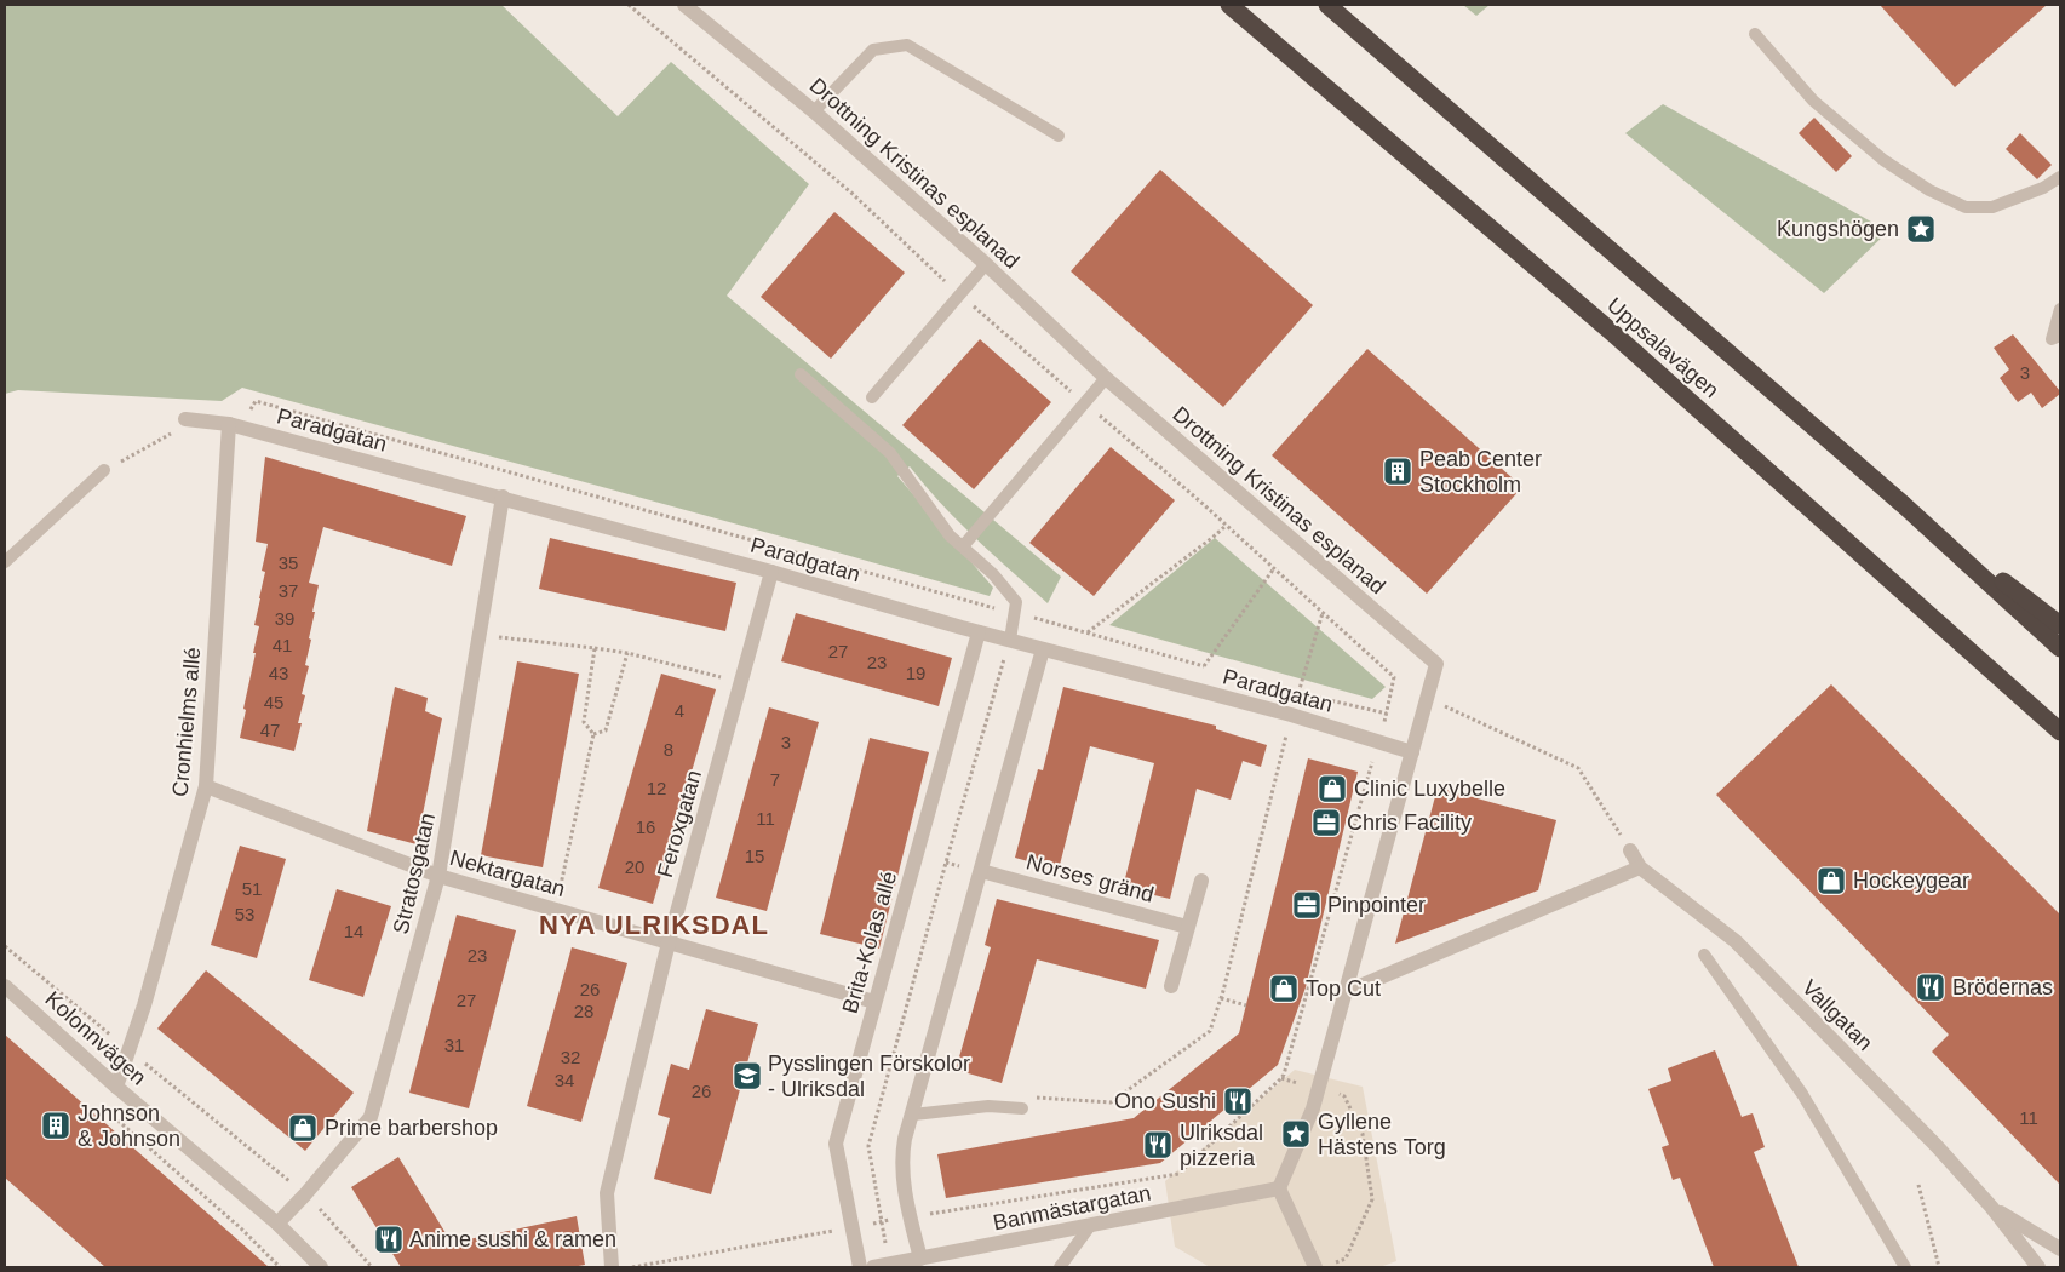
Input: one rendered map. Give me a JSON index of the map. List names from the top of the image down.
{
  "streets": {
    "highway": ["Uppsalavägen"],
    "street": [
      "Drottning Kristinas esplanad",
      "Paradgatan",
      "Cronhielms allé",
      "Feroxgatan",
      "Stratosgatan",
      "Nektargatan",
      "Norses gränd",
      "Brita-Kolas allé",
      "Vallgatan",
      "Kolonnvägen",
      "Banmästargatan"
    ]
  },
  "crossings": [
    ["Drottning Kristinas esplanad", "Paradgatan"],
    ["Drottning Kristinas esplanad", "Banmästargatan"],
    ["Paradgatan", "Cronhielms allé"],
    ["Paradgatan", "Feroxgatan"],
    ["Paradgatan", "Stratosgatan"],
    ["Paradgatan", "Brita-Kolas allé"],
    ["Cronhielms allé", "Nektargatan"],
    ["Cronhielms allé", "Kolonnvägen"],
    ["Feroxgatan", "Nektargatan"],
    ["Stratosgatan", "Nektargatan"],
    ["Stratosgatan", "Kolonnvägen"],
    ["Nektargatan", "Brita-Kolas allé"]
  ],
  "districts": ["NYA ULRIKSDAL"],
  "places": {
    "place": ["Kungshögen", "Gyllene Hästens Torg"],
    "building": ["Peab Center Stockholm", "Johnson & Johnson"],
    "shop": [
      "Clinic Luxybelle",
      "Hockeygear",
      "Top Cut",
      "Prime barbershop"
    ],
    "office": ["Chris Facility", "Pinpointer"],
    "restaurant": [
      "Brödernas",
      "Ono Sushi",
      "Ulriksdal pizzeria",
      "Anime sushi & ramen"
    ],
    "school or university": ["Pysslingen Förskolor - Ulriksdal"]
  },
  "house_numbers": [
    "3",
    "35",
    "37",
    "39",
    "41",
    "27",
    "23",
    "43",
    "19",
    "45",
    "4",
    "47",
    "3",
    "8",
    "7",
    "12",
    "11",
    "16",
    "15",
    "20",
    "51",
    "53",
    "14",
    "23",
    "26",
    "27",
    "28",
    "31",
    "32",
    "34",
    "26",
    "11"
  ]
}
